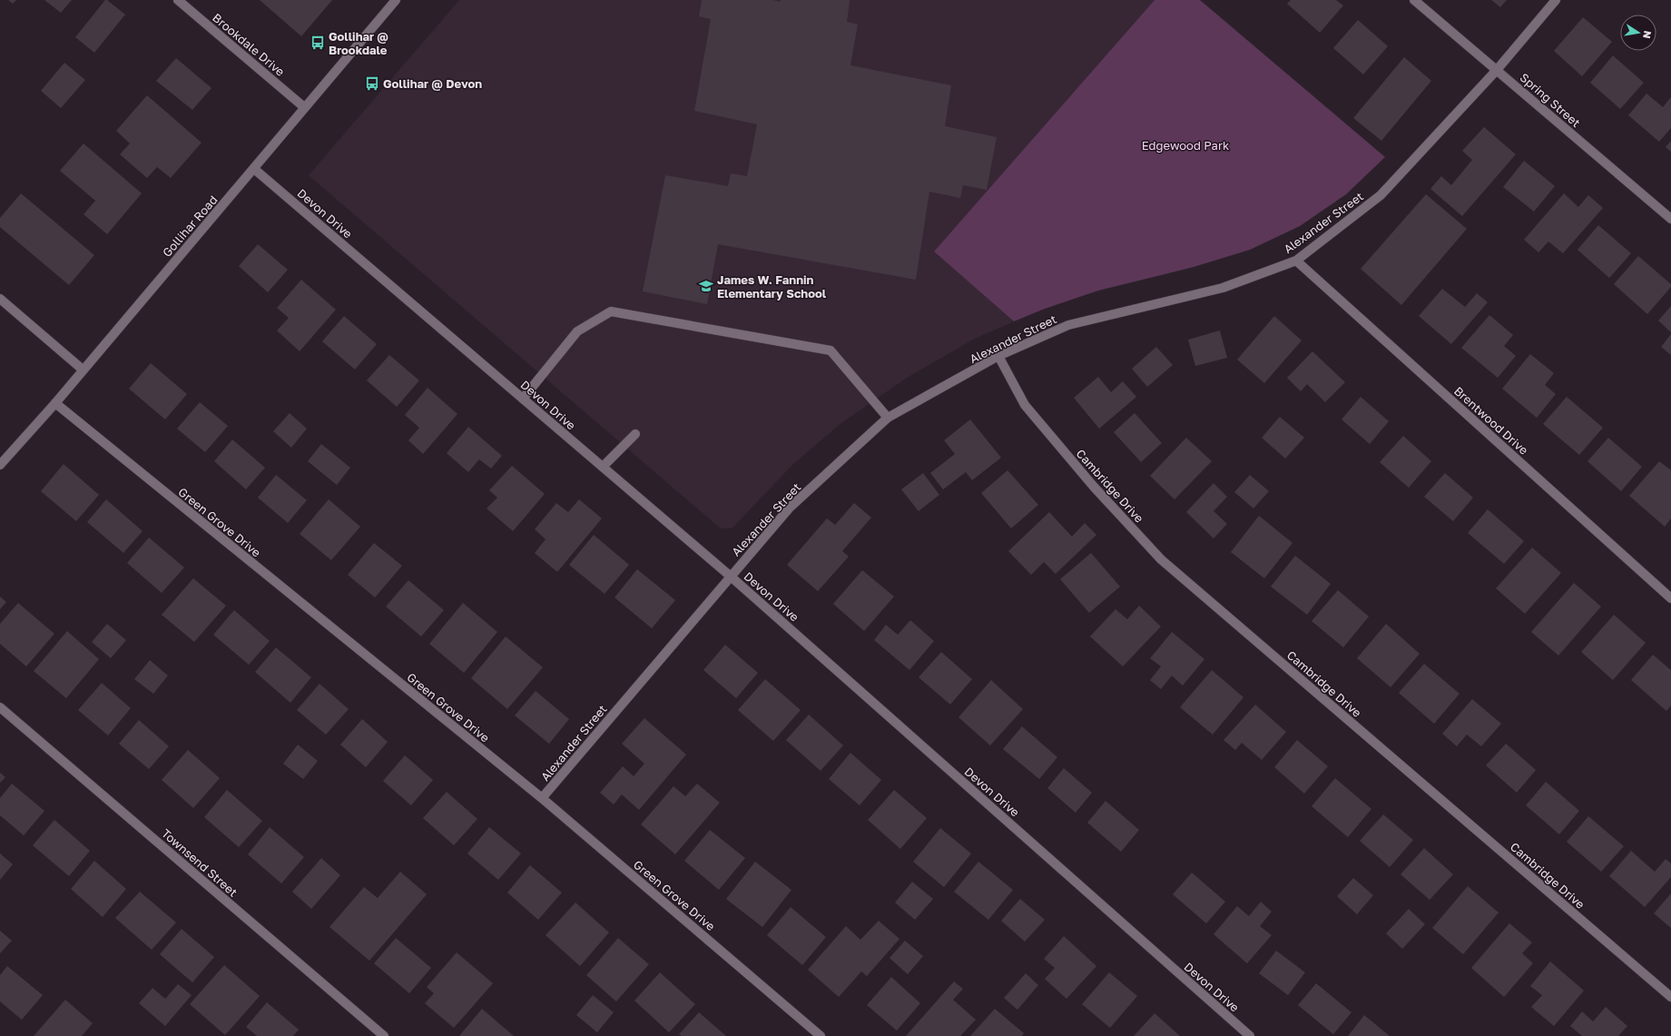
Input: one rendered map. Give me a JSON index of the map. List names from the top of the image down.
{
  "streets": {
    "street": [
      "Brookdale Drive",
      "Spring Street",
      "Devon Drive",
      "Alexander Street",
      "Gollihar Road",
      "Brentwood Drive",
      "Cambridge Drive",
      "Green Grove Drive",
      "Townsend Street"
    ]
  },
  "crossings": [
    ["Brookdale Drive", "Gollihar Road"],
    ["Spring Street", "Alexander Street"],
    ["Devon Drive", "Alexander Street"],
    ["Devon Drive", "Gollihar Road"],
    ["Alexander Street", "Brentwood Drive"],
    ["Alexander Street", "Cambridge Drive"],
    ["Alexander Street", "Green Grove Drive"],
    ["Gollihar Road", "Green Grove Drive"]
  ],
  "parks": ["Edgewood Park"],
  "places": {
    "bus stop": ["Gollihar @ Brookdale", "Gollihar @ Devon"],
    "school or university": ["James W. Fannin Elementary School"]
  },
  "north": "right"
}
